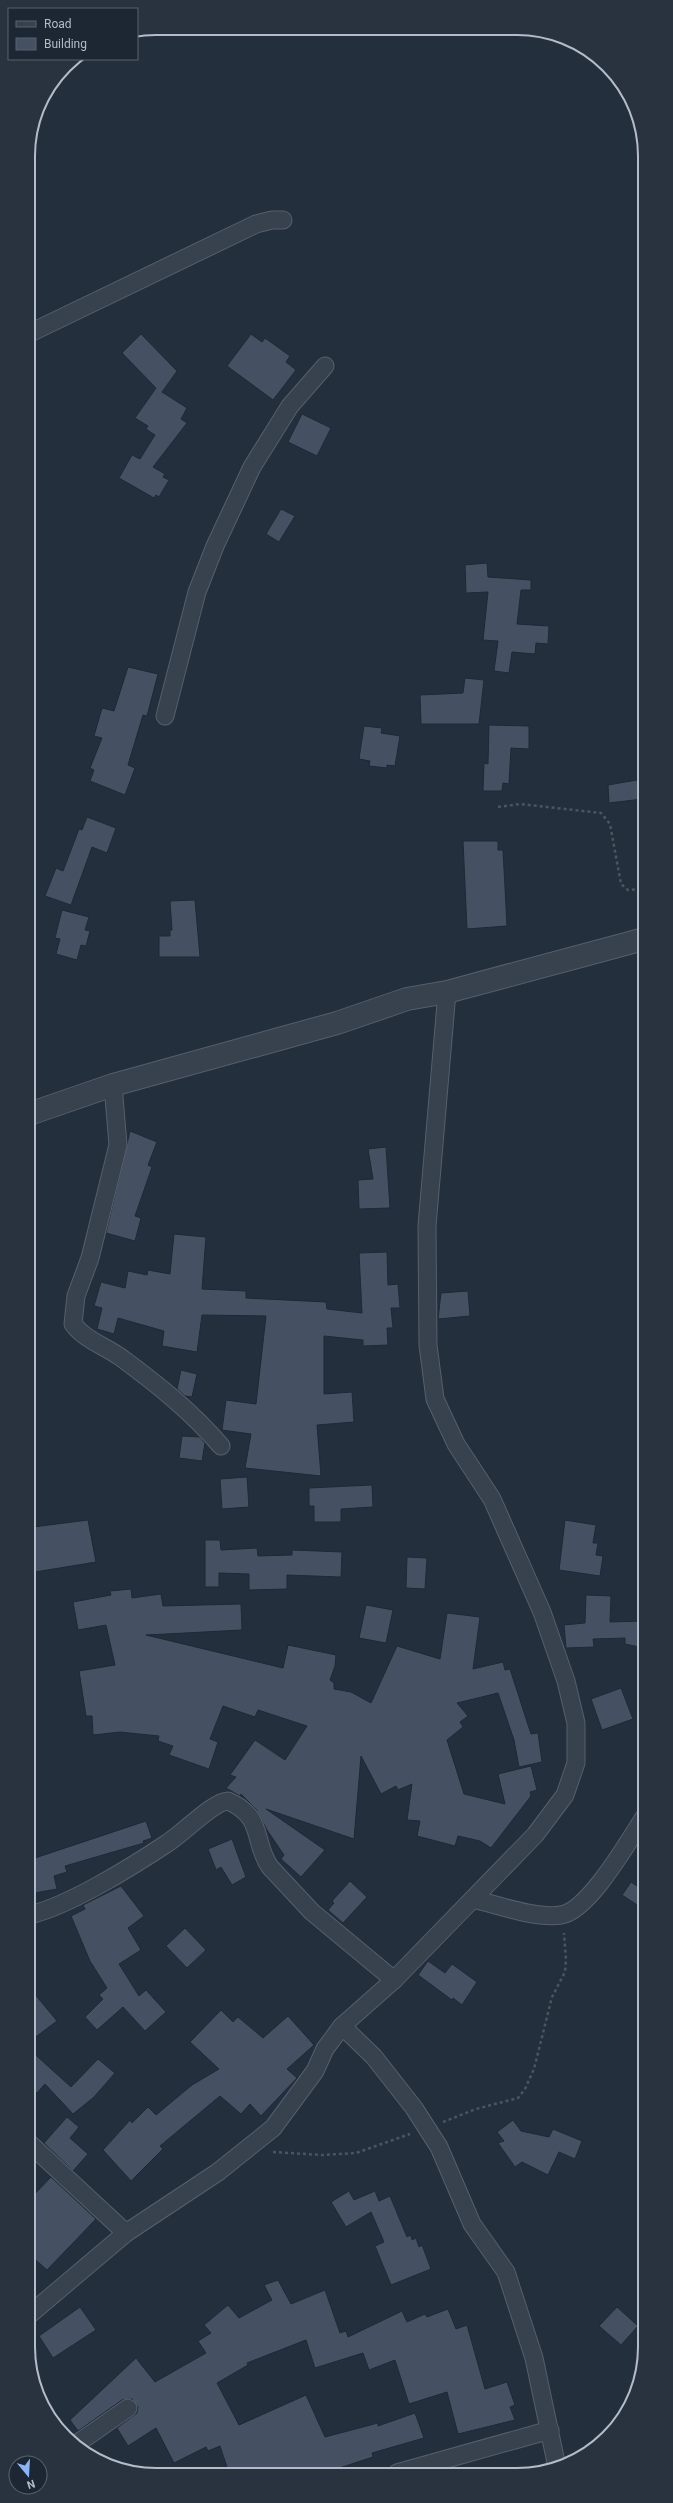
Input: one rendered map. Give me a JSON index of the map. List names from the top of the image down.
{
  "legend": ["Road", "Building"],
  "north": "bottom"
}
